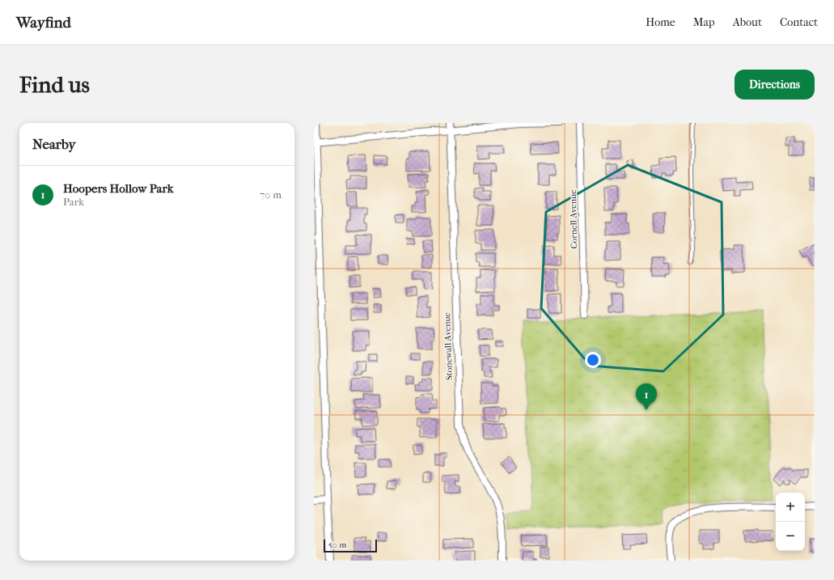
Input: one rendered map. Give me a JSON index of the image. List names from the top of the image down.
{
  "streets": {
    "street": ["Cornell Avenue", "Stonewall Avenue"]
  },
  "scale_bar": "50 m",
  "page": {
    "header": "Wayfind",
    "nav": [
      "Home",
      "Map",
      "About",
      "Contact"
    ],
    "buttons": "Directions",
    "title": "Find us",
    "heading": "Nearby",
    "list": [
      {
        "mark": "1",
        "name": "Hoopers Hollow Park",
        "note": "Park",
        "value": "70 m"
      }
    ],
    "pins": "1",
    "map_buttons": ["+", "−"],
    "scale": "50 m"
  }
}
